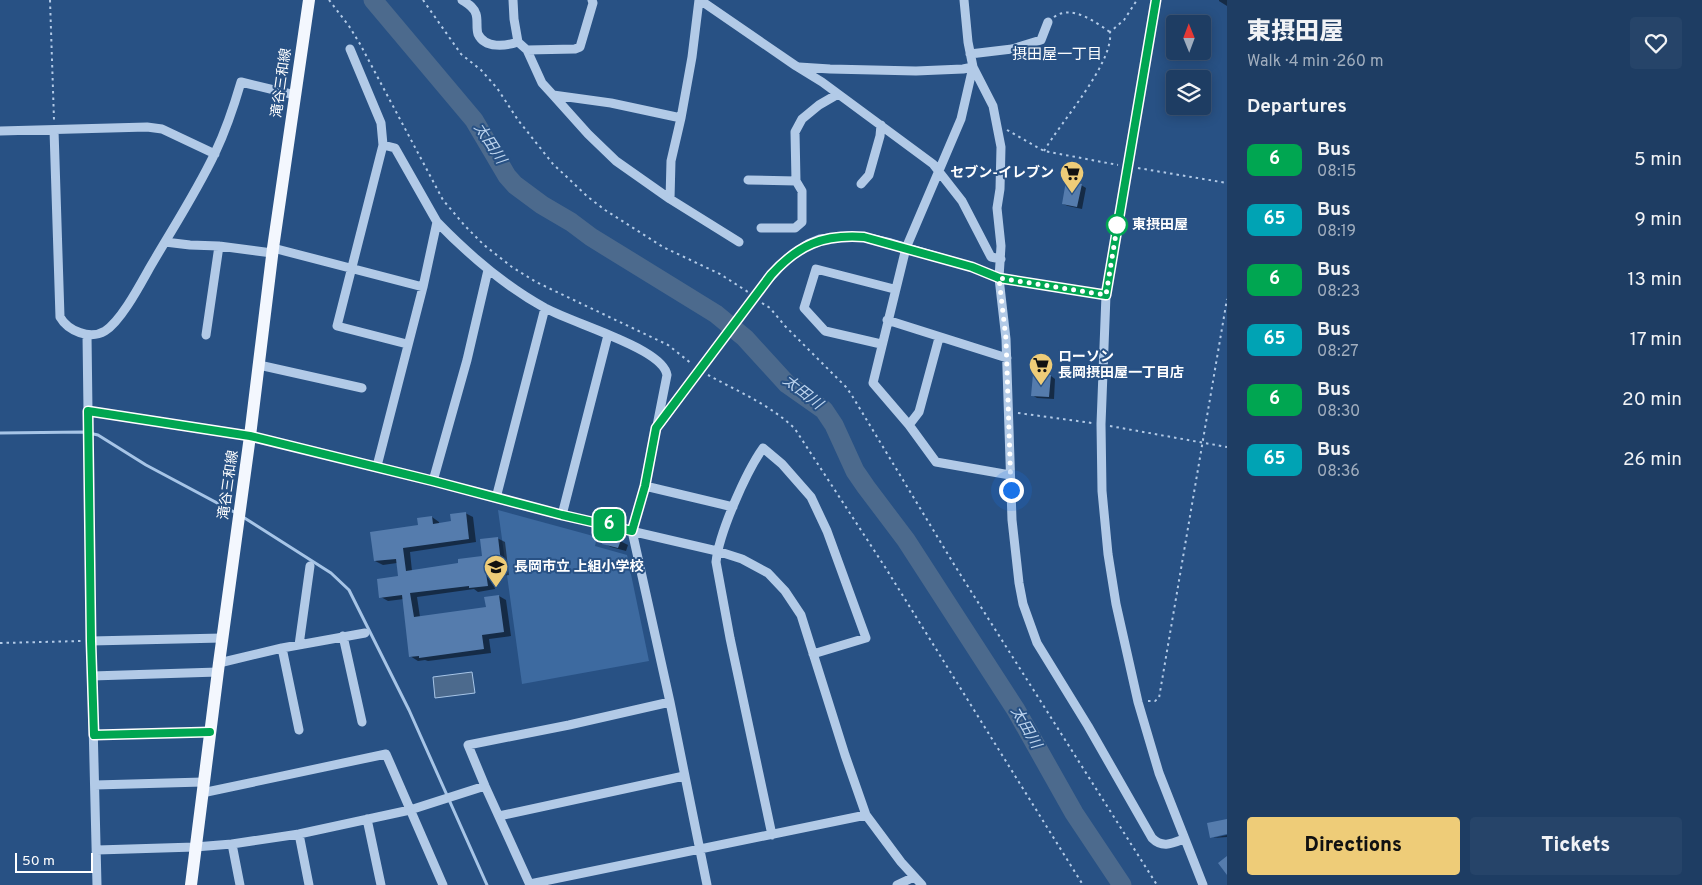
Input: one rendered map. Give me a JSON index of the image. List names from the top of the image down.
{
  "streets": {
    "main road": ["滝谷三和線"]
  },
  "districts": ["摂田屋一丁目"],
  "water": ["太田川"],
  "places": {
    "supermarket": ["セブン-イレブン", "ローソン 長岡摂田屋一丁目店"],
    "other": ["東摂田屋"],
    "school or university": ["長岡市立 上組小学校"]
  },
  "lines": ["bus line 6"],
  "scale_bar": "50 m",
  "north": "top",
  "page": {
    "on_map": "6",
    "heading": [
      ["東摂田屋", "Walk · 4 min · 260 m"],
      "Departures"
    ],
    "list": [
      {
        "mark": "6",
        "name": "Bus",
        "note": "08:15",
        "value": "5 min"
      },
      {
        "mark": "65",
        "name": "Bus",
        "note": "08:19",
        "value": "9 min"
      },
      {
        "mark": "6",
        "name": "Bus",
        "note": "08:23",
        "value": "13 min"
      },
      {
        "mark": "65",
        "name": "Bus",
        "note": "08:27",
        "value": "17 min"
      },
      {
        "mark": "6",
        "name": "Bus",
        "note": "08:30",
        "value": "20 min"
      },
      {
        "mark": "65",
        "name": "Bus",
        "note": "08:36",
        "value": "26 min"
      }
    ],
    "buttons": ["Directions", "Tickets"],
    "scale": "50 m"
  }
}
